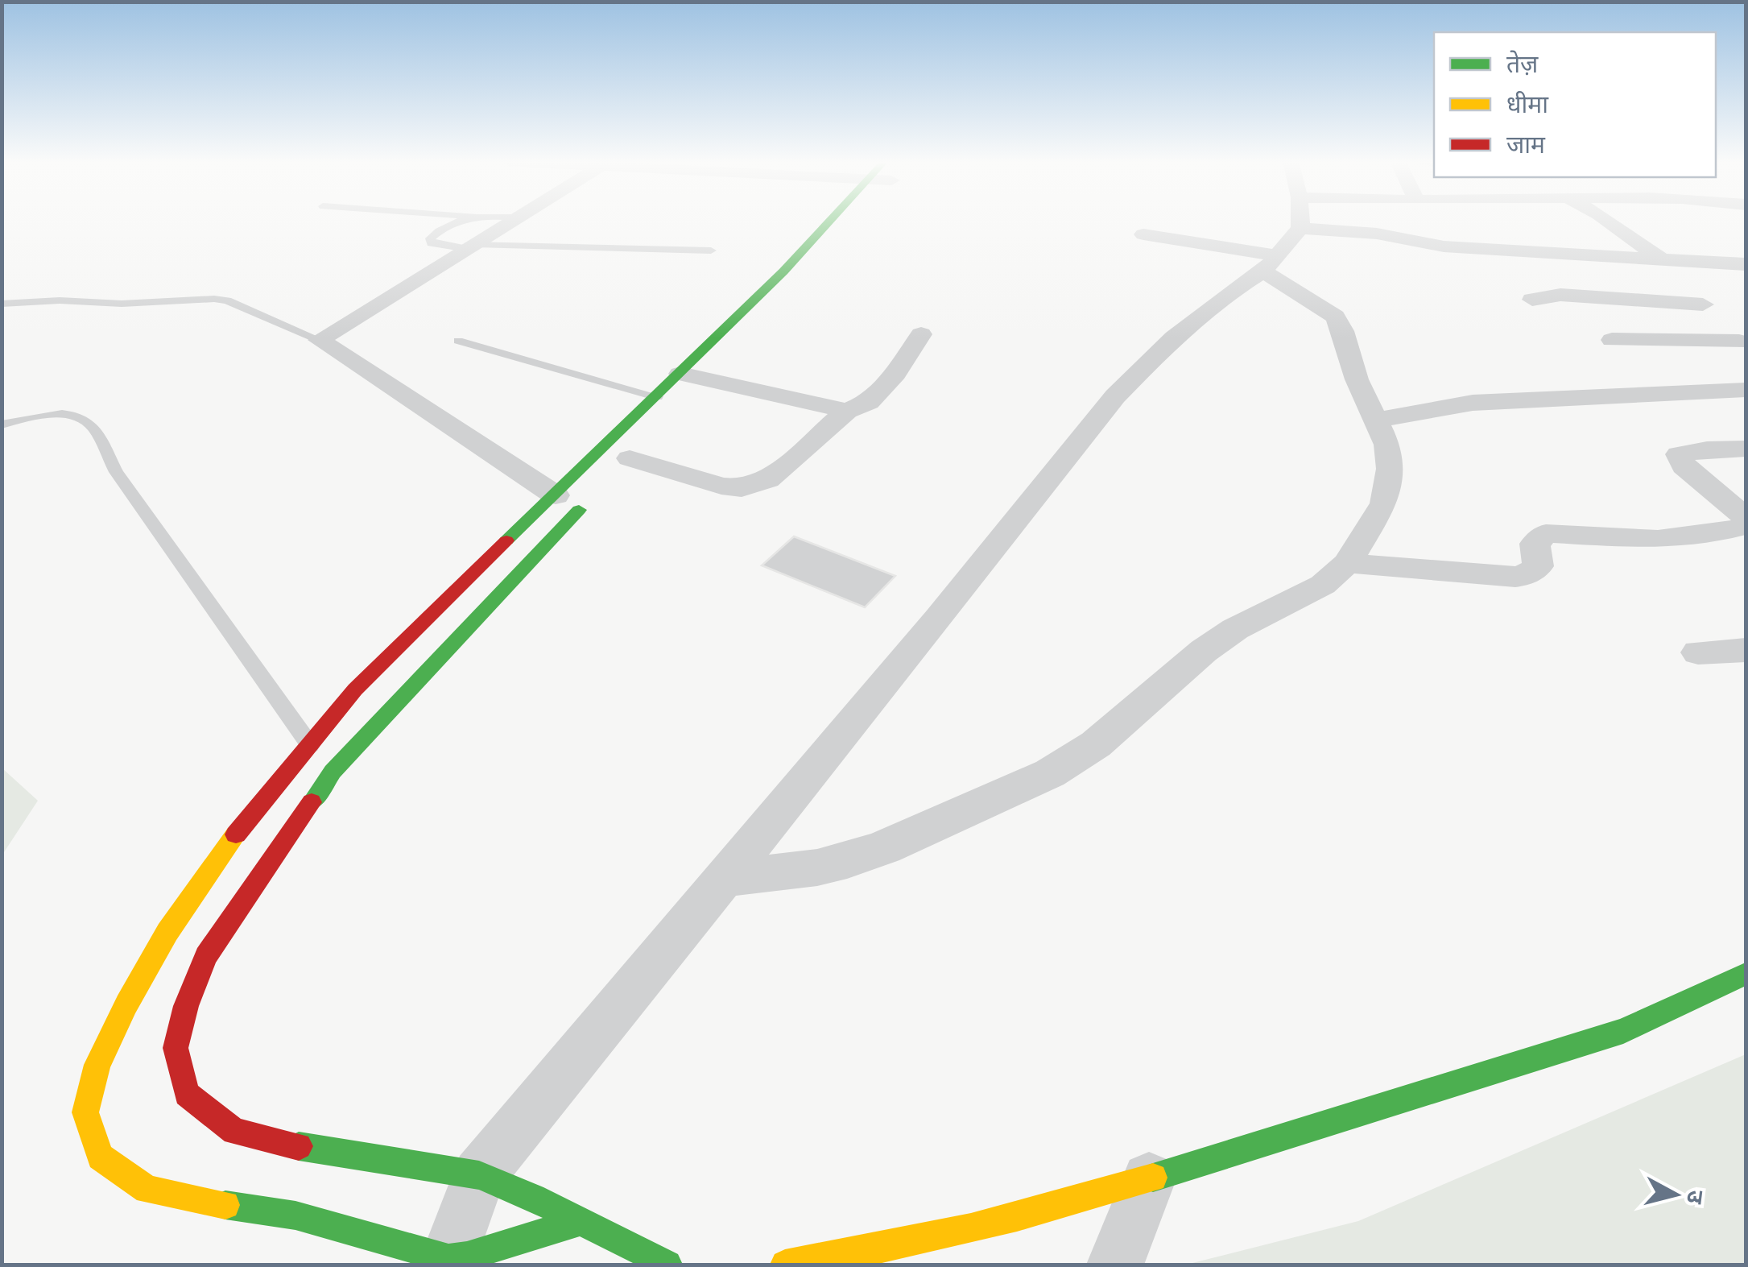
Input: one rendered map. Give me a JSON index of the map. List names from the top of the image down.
{
  "legend": ["तेज़", "धीमा", "जाम"],
  "north": "right"
}
